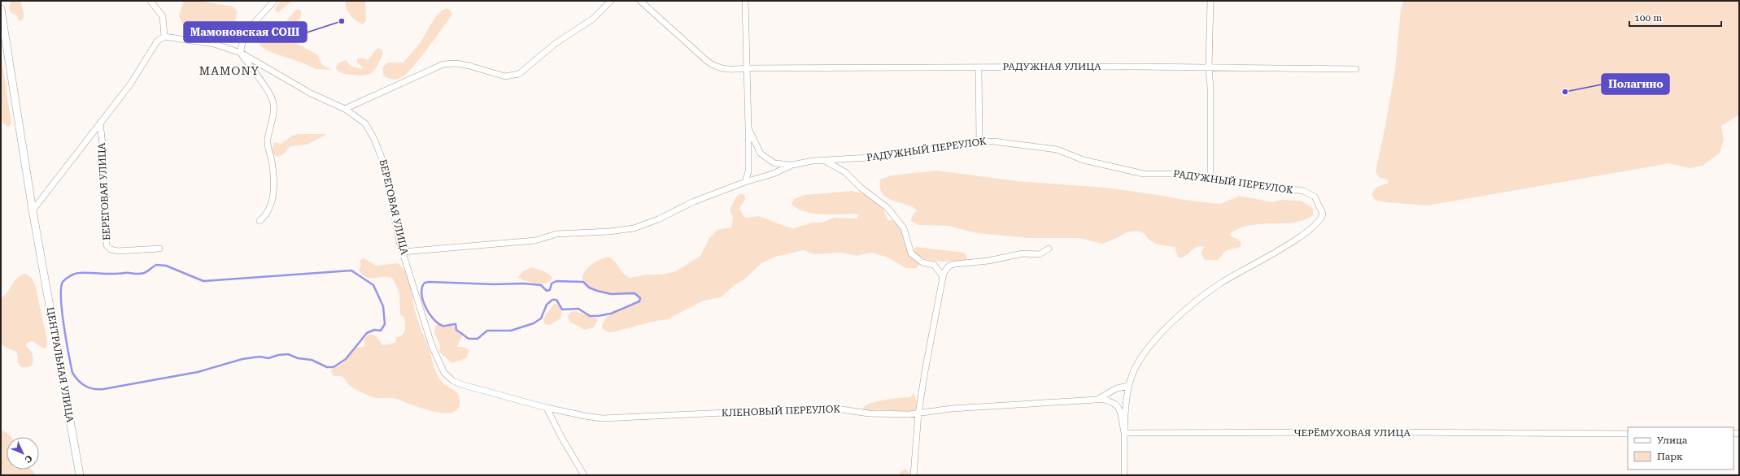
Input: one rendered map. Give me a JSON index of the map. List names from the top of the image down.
{
  "streets": {
    "street": [
      "РАДУЖНАЯ УЛИЦА",
      "РАДУЖНЫЙ ПЕРЕУЛОК",
      "БЕРЕГОВАЯ УЛИЦА",
      "ЦЕНТРАЛЬНАЯ УЛИЦА",
      "КЛЕНОВЫЙ ПЕРЕУЛОК",
      "ЧЕРЁМУХОВАЯ УЛИЦА"
    ]
  },
  "crossings": [
    ["РАДУЖНАЯ УЛИЦА", "РАДУЖНЫЙ ПЕРЕУЛОК"],
    ["РАДУЖНЫЙ ПЕРЕУЛОК", "КЛЕНОВЫЙ ПЕРЕУЛОК"],
    ["БЕРЕГОВАЯ УЛИЦА", "ЦЕНТРАЛЬНАЯ УЛИЦА"],
    ["БЕРЕГОВАЯ УЛИЦА", "КЛЕНОВЫЙ ПЕРЕУЛОК"]
  ],
  "districts": ["MAMONY"],
  "places": ["Мамоновская СОШ", "Полагино"],
  "legend": ["Улица", "Парк"],
  "scale_bar": "100 m",
  "north": "bottom right"
}
